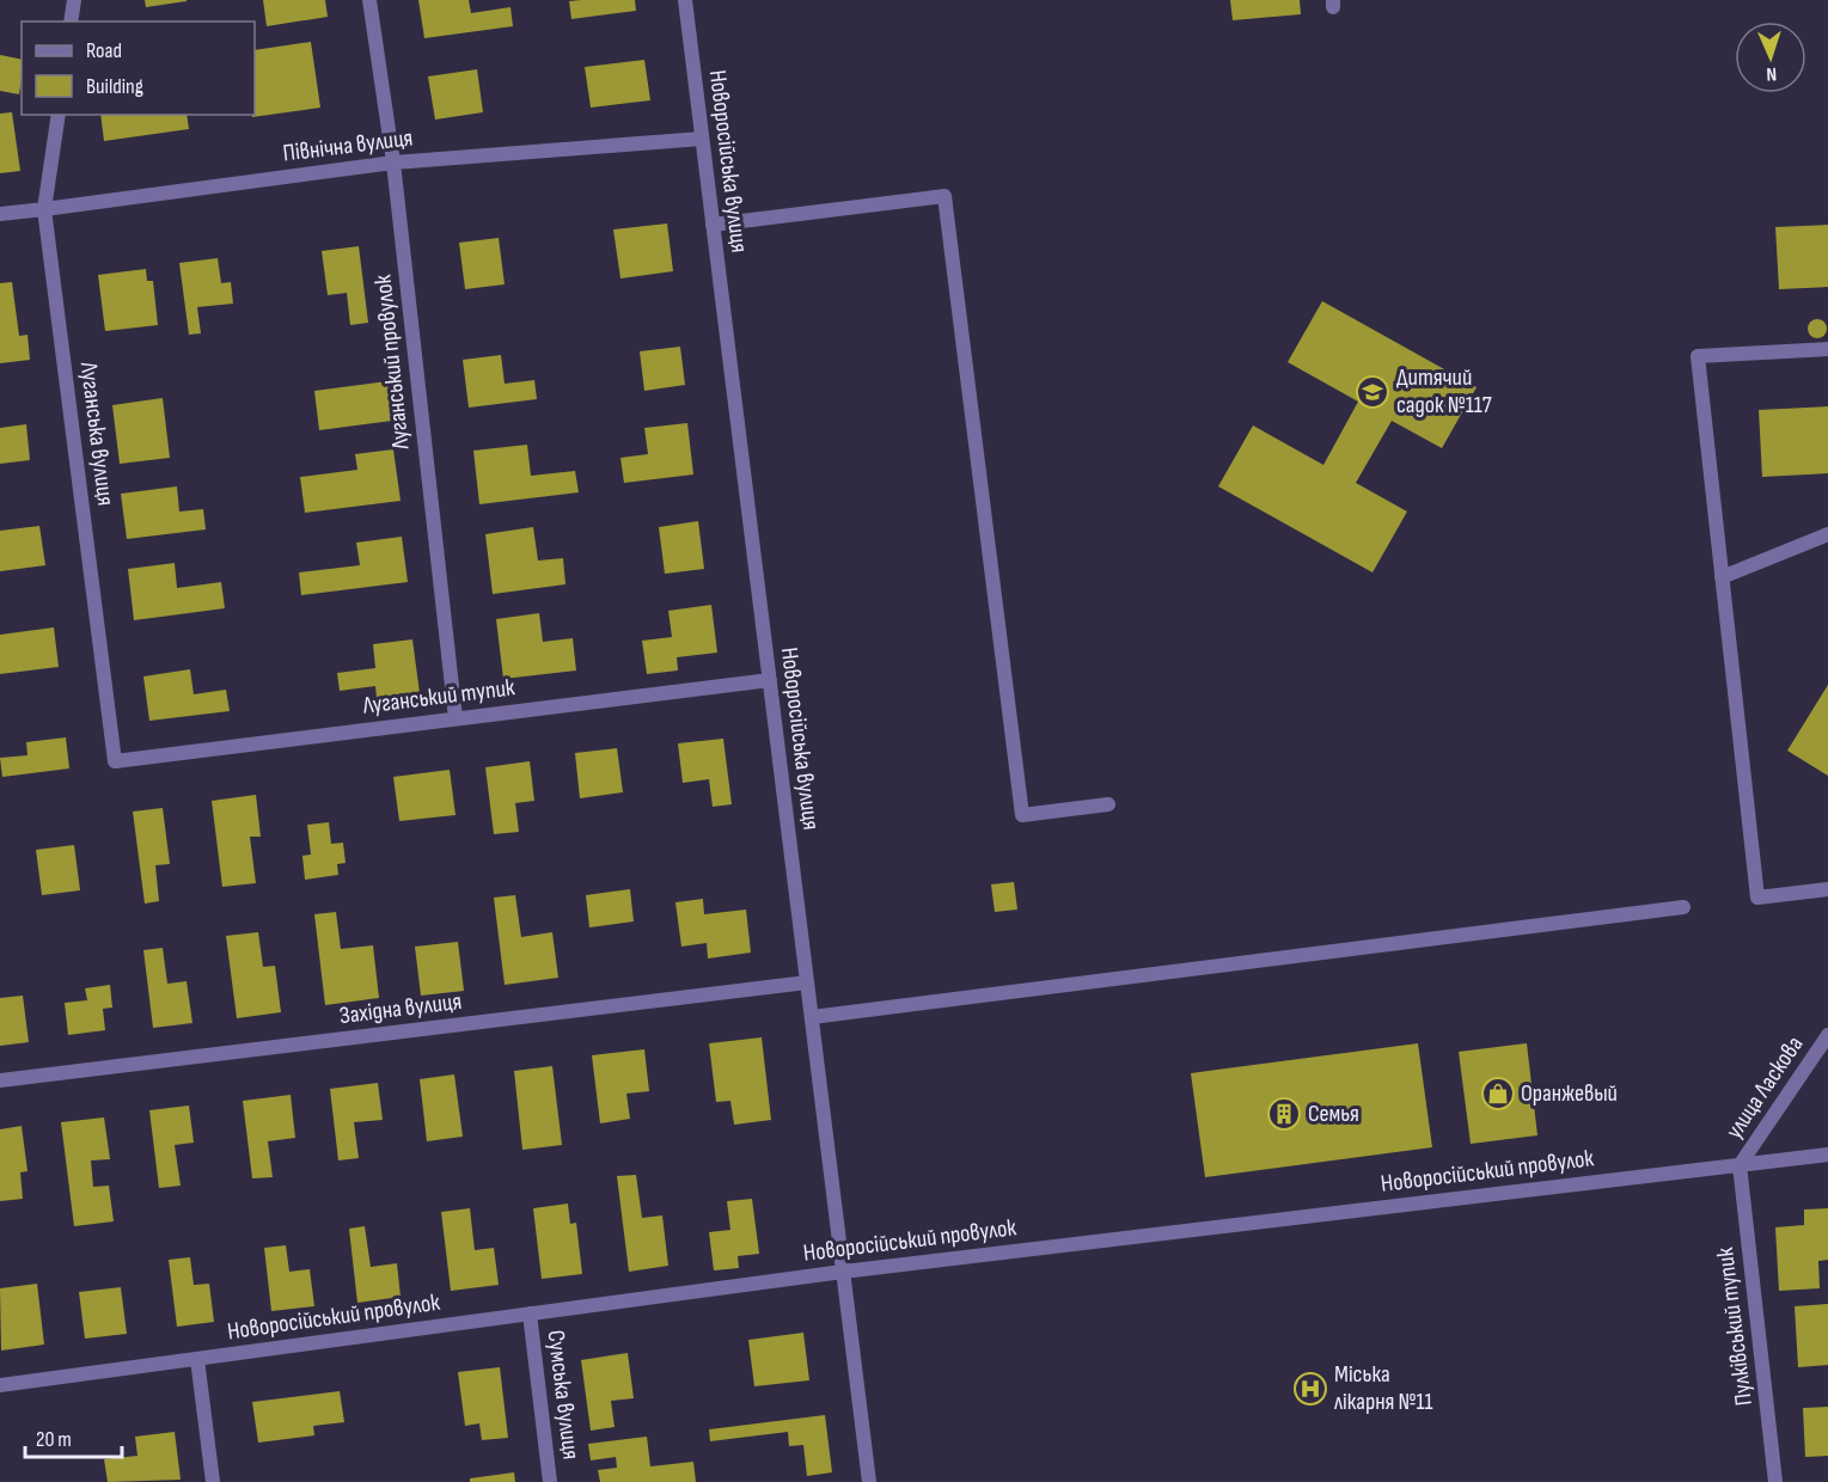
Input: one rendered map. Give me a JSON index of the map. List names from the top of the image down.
{
  "streets": {
    "street": [
      "Північна вулиця",
      "Новоросійська вулиця",
      "Луганський провулок",
      "Луганська вулиця",
      "Луганський тупик",
      "Західна вулиця",
      "улица Ласкова",
      "Новоросійський провулок",
      "Пулківський тупик",
      "Сумська вулиця"
    ]
  },
  "crossings": [
    ["Північна вулиця", "Новоросійська вулиця"],
    ["Північна вулиця", "Луганський провулок"],
    ["Північна вулиця", "Луганська вулиця"],
    ["Новоросійська вулиця", "Луганський тупик"],
    ["Новоросійська вулиця", "Західна вулиця"],
    ["Новоросійська вулиця", "Новоросійський провулок"],
    ["Луганський провулок", "Луганський тупик"],
    ["Луганська вулиця", "Луганський тупик"],
    ["улица Ласкова", "Новоросійський провулок"],
    ["улица Ласкова", "Пулківський тупик"],
    ["Новоросійський провулок", "Пулківський тупик"],
    ["Новоросійський провулок", "Сумська вулиця"]
  ],
  "places": {
    "school or university": ["Дитячий садок №117"],
    "shop": ["Оранжевый"],
    "building": ["Семья"],
    "hospital": ["Міська лікарня №11"]
  },
  "legend": ["Road", "Building"],
  "scale_bar": "20 m",
  "north": "bottom"
}
